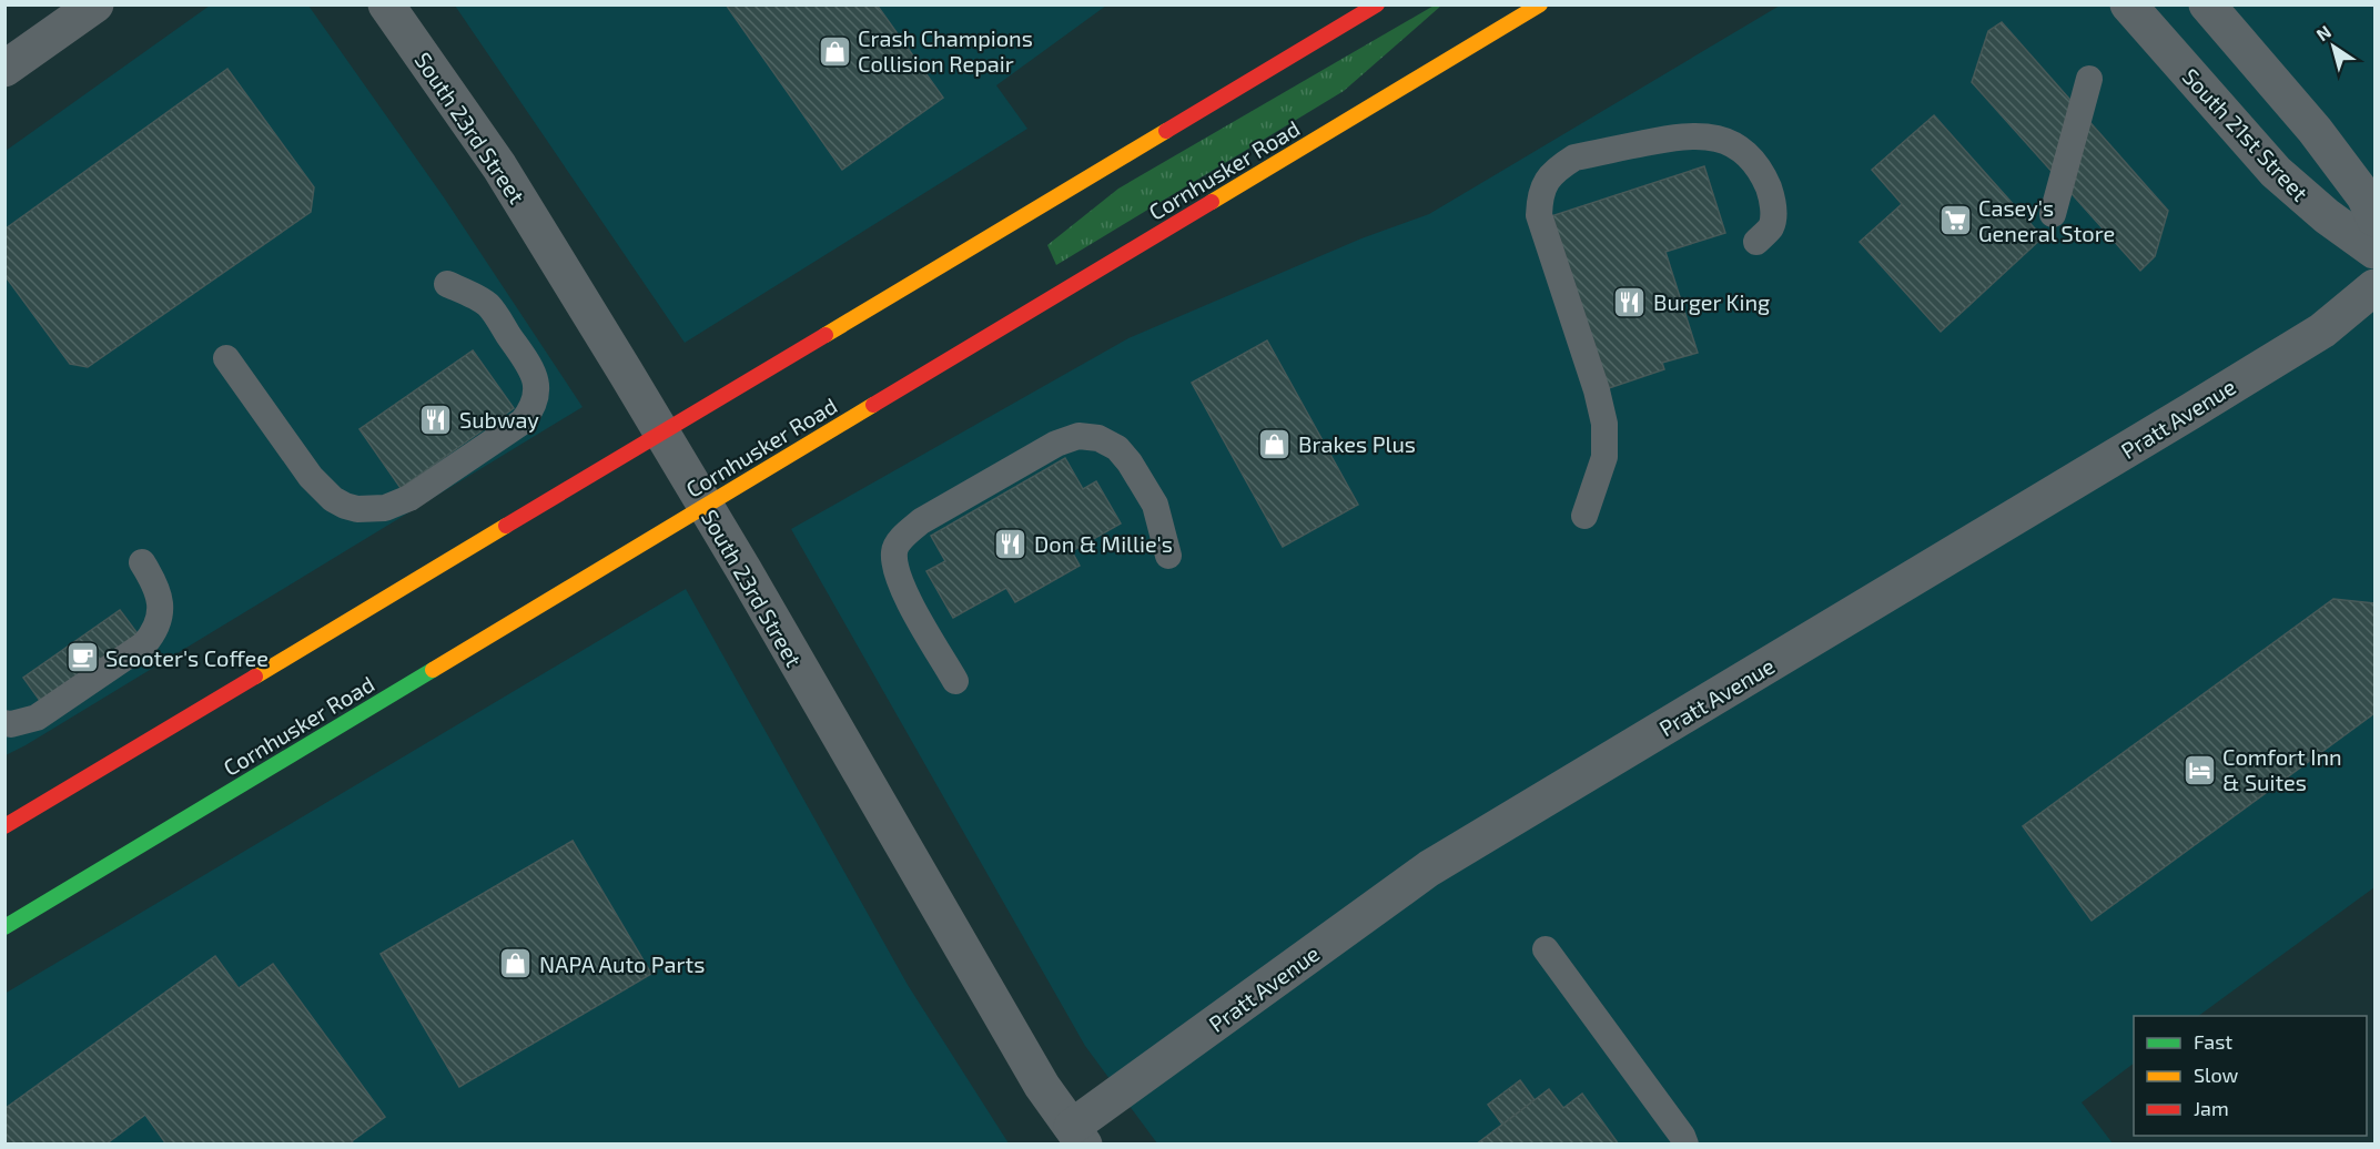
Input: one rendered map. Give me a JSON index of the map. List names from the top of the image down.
{
  "streets": {
    "main road": ["Cornhusker Road"],
    "street": ["South 23rd Street", "South 21st Street", "Pratt Avenue"]
  },
  "crossings": [
    ["South 23rd Street", "Cornhusker Road"],
    ["South 23rd Street", "Pratt Avenue"]
  ],
  "places": {
    "shop": ["Crash Champions Collision Repair", "Brakes Plus", "NAPA Auto Parts"],
    "supermarket": ["Casey's General Store"],
    "restaurant": ["Burger King", "Subway", "Don & Millie's"],
    "cafe": ["Scooter's Coffee"],
    "hotel": ["Comfort Inn & Suites"]
  },
  "legend": ["Fast", "Slow", "Jam"],
  "north": "top left"
}
